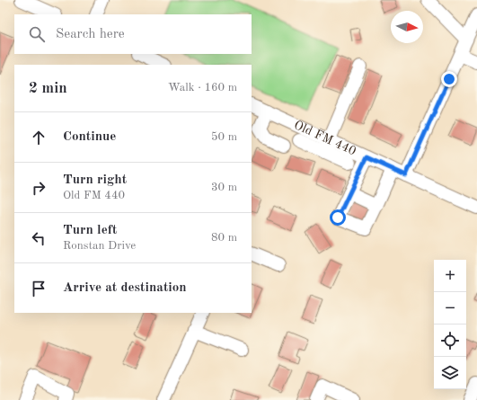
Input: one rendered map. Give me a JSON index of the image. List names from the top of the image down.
{
  "streets": {
    "street": ["Old FM 440"]
  },
  "north": "right",
  "page": {
    "search": "Search here",
    "heading": ["2 min", "Walk · 160 m"],
    "list": [
      ["Continue", "50 m"],
      ["Turn right", "Old FM 440", "30 m"],
      ["Turn left", "Ronstan Drive", "80 m"],
      "Arrive at destination"
    ],
    "map_buttons": ["+", "−"]
  }
}
